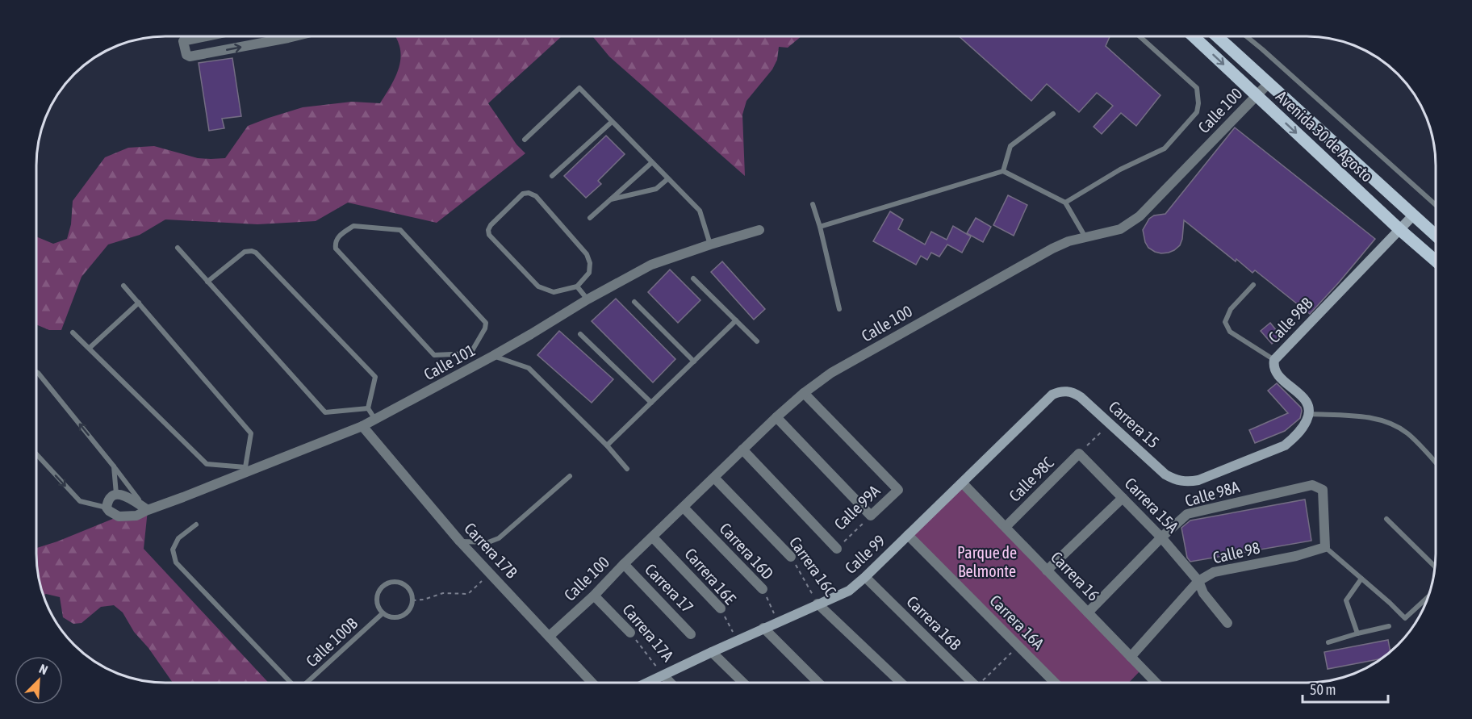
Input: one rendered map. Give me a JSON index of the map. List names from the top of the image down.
{
  "streets": {
    "main road": ["Avenida 30 de Agosto"],
    "street": [
      "Calle 100",
      "Calle 98B",
      "Calle 101",
      "Carrera 15",
      "Calle 98C",
      "Calle 98A",
      "Carrera 15A",
      "Calle 99A",
      "Carrera 17B",
      "Carrera 16D",
      "Calle 98",
      "Calle 99",
      "Carrera 16C",
      "Carrera 16E",
      "Carrera 16",
      "Carrera 17",
      "Carrera 16A",
      "Carrera 16B",
      "Carrera 17A"
    ],
    "lane": ["Calle 100B"]
  },
  "crossings": [
    ["Calle 100", "Avenida 30 de Agosto"],
    ["Calle 100", "Calle 99A"],
    ["Calle 100", "Carrera 17B"],
    ["Calle 100", "Carrera 16D"],
    ["Calle 100", "Carrera 16C"],
    ["Calle 100", "Carrera 16E"],
    ["Calle 100", "Carrera 17"],
    ["Calle 100", "Carrera 17A"],
    ["Avenida 30 de Agosto", "Calle 98B"],
    ["Calle 98B", "Carrera 15"],
    ["Calle 101", "Carrera 17B"],
    ["Carrera 15", "Calle 99"],
    ["Calle 98C", "Carrera 15A"],
    ["Calle 98C", "Carrera 16"],
    ["Calle 98A", "Carrera 15A"],
    ["Calle 98A", "Calle 98"],
    ["Calle 98A", "Carrera 16"],
    ["Carrera 15A", "Calle 98"],
    ["Carrera 16D", "Calle 99"],
    ["Calle 98", "Carrera 16"],
    ["Calle 99", "Carrera 16C"],
    ["Calle 99", "Carrera 16E"],
    ["Calle 99", "Carrera 16"],
    ["Calle 99", "Carrera 16A"],
    ["Calle 99", "Carrera 16B"],
    ["Calle 99", "Carrera 17A"]
  ],
  "parks": ["Parque de Belmonte"],
  "scale_bar": "50 m",
  "north": "top right"
}
